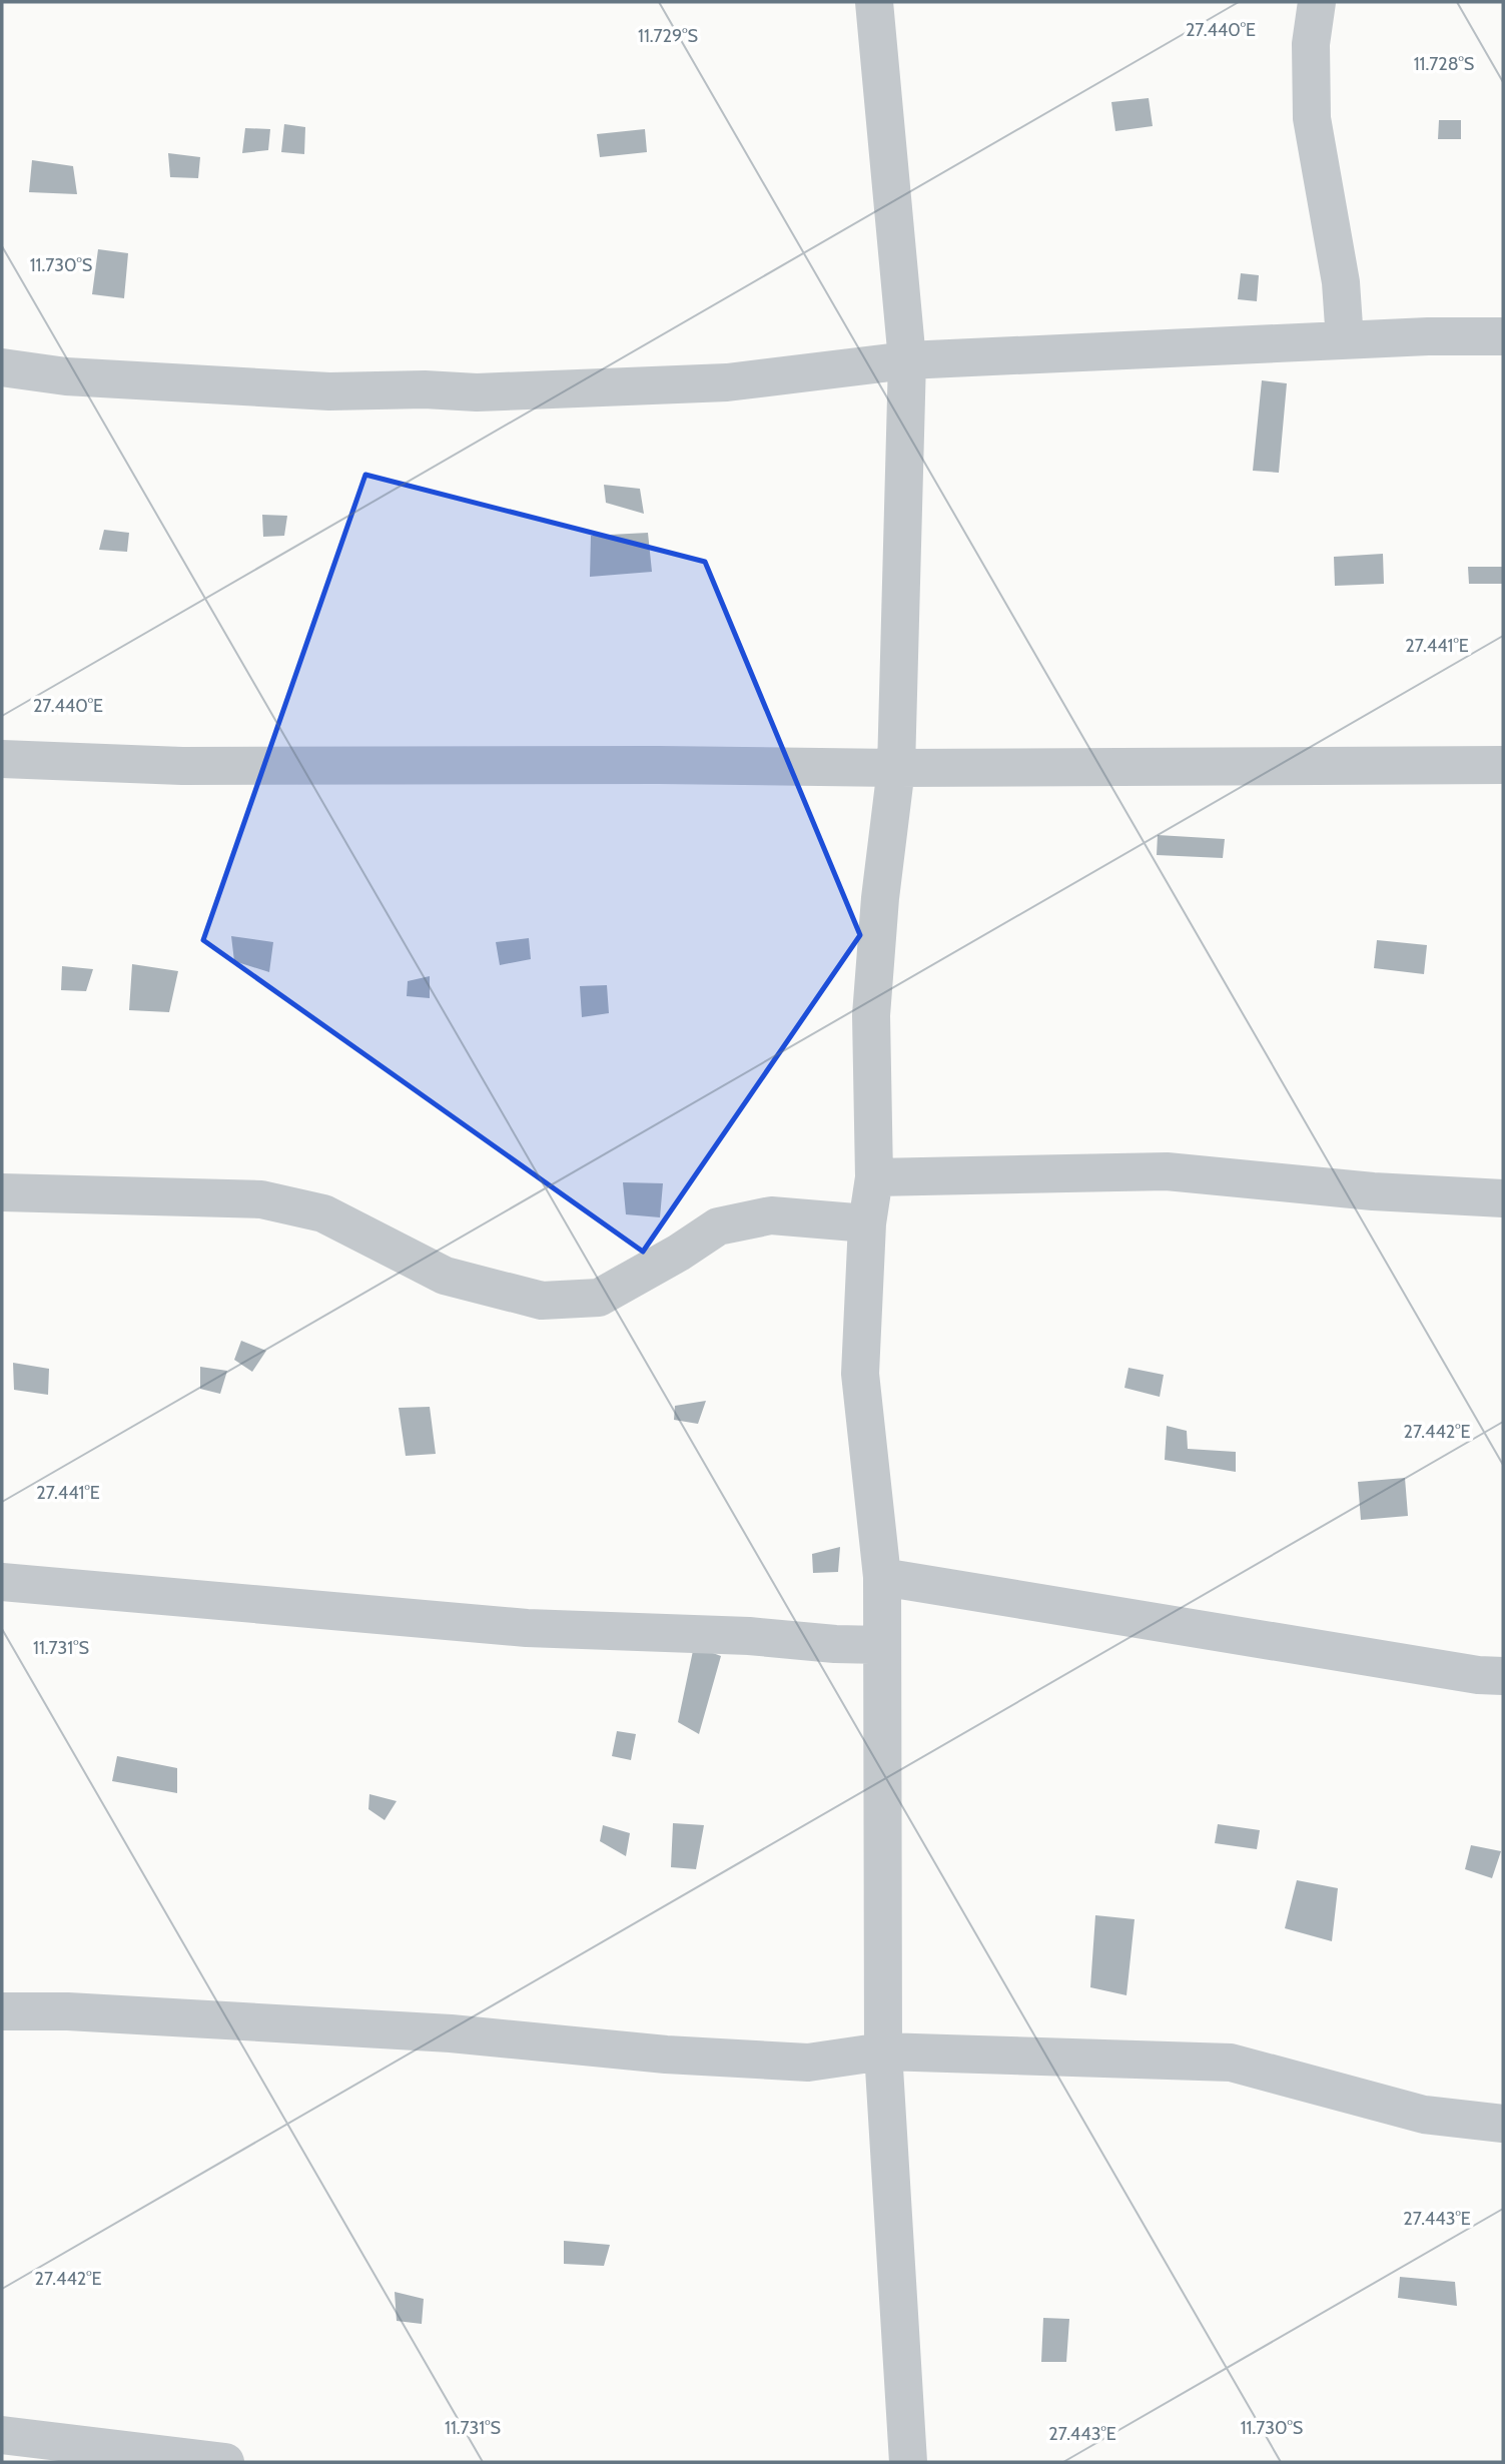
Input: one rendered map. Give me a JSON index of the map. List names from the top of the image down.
{
  "coordinates": [
    "27.440°E",
    "11.729°S",
    "11.728°S",
    "11.730°S",
    "27.441°E",
    "27.442°E",
    "11.731°S",
    "27.443°E"
  ]
}
